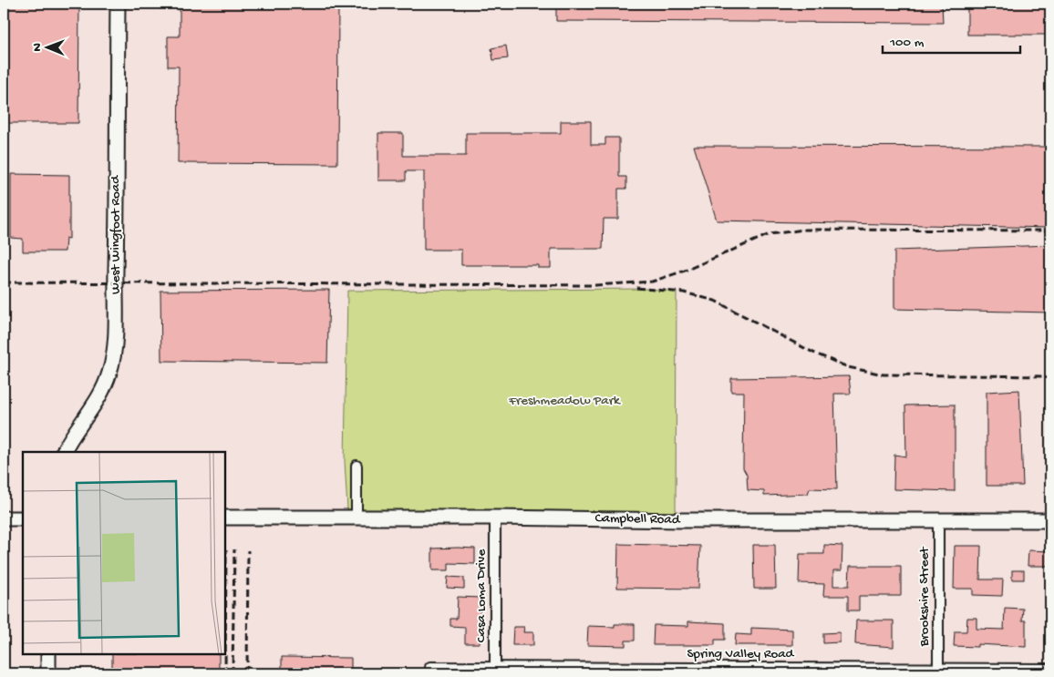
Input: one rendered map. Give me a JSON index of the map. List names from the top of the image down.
{
  "streets": {
    "street": [
      "West Wingfoot Road",
      "Campbell Road",
      "Casa Loma Drive",
      "Brookshire Street",
      "Spring Valley Road"
    ]
  },
  "crossings": [
    ["Campbell Road", "Casa Loma Drive"],
    ["Campbell Road", "Brookshire Street"],
    ["Casa Loma Drive", "Spring Valley Road"],
    ["Brookshire Street", "Spring Valley Road"]
  ],
  "parks": ["Freshmeadow Park"],
  "scale_bar": "100 m",
  "north": "left"
}
